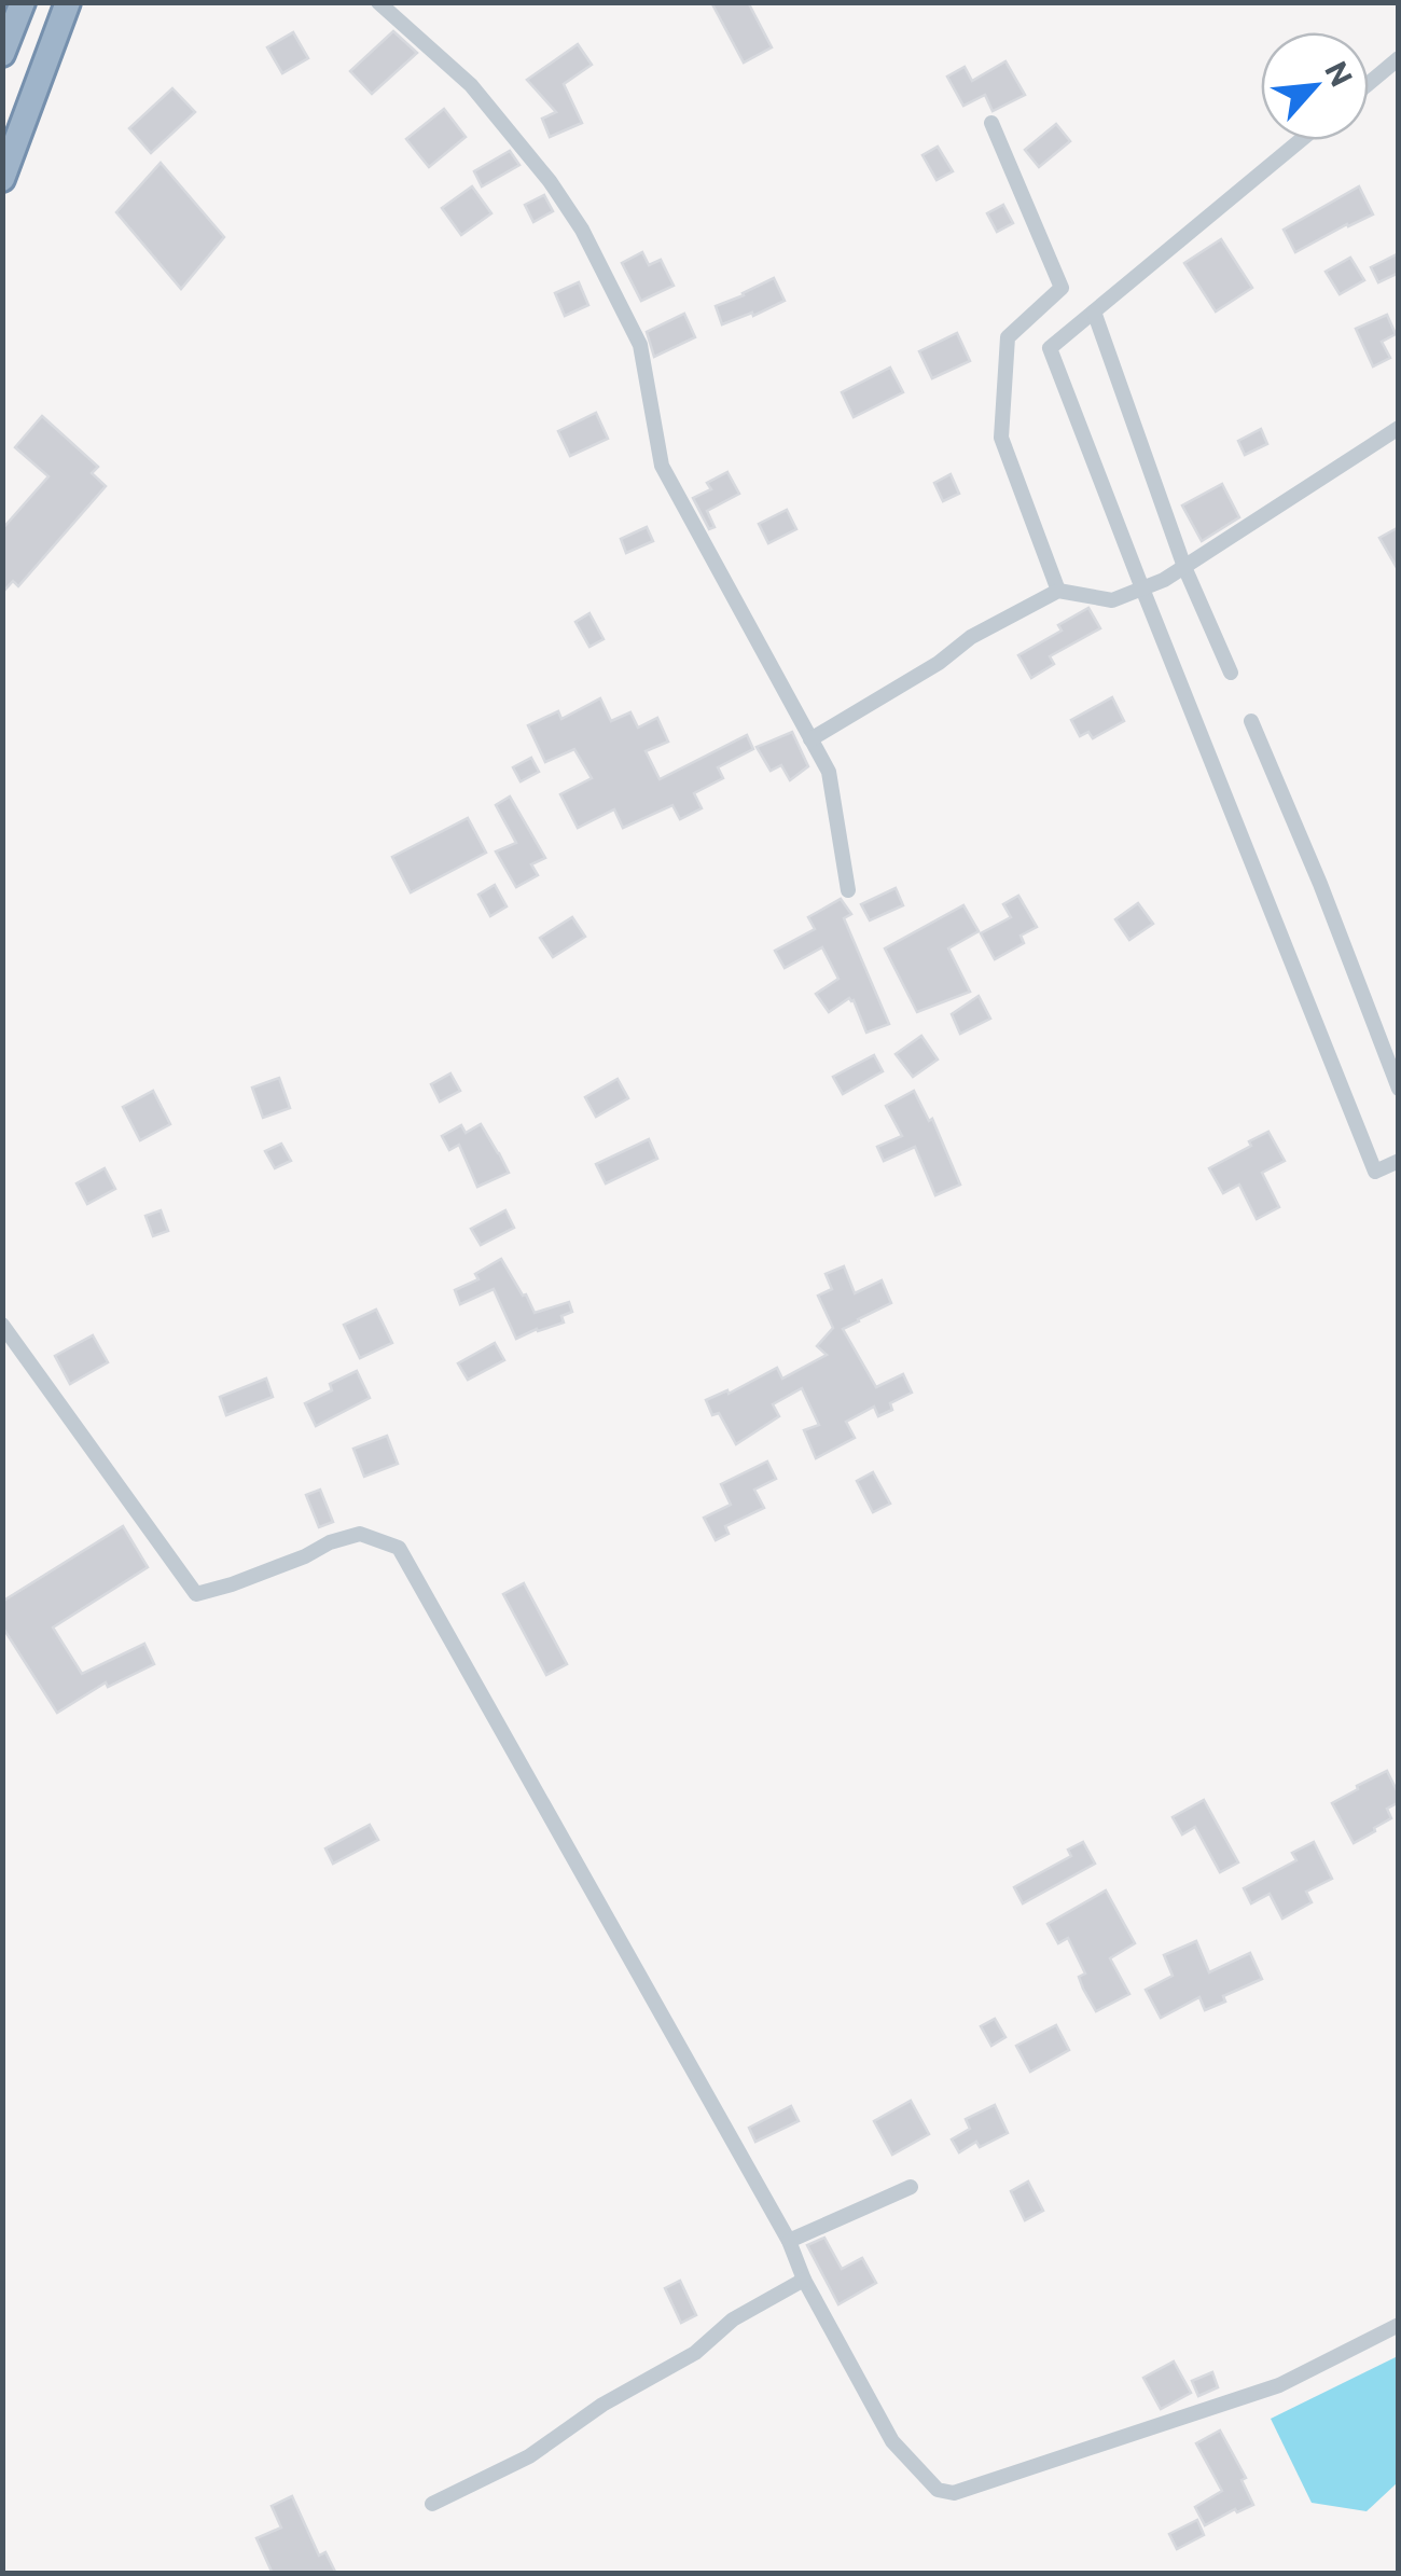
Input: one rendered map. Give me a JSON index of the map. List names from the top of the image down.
{
  "north": "top right"
}
